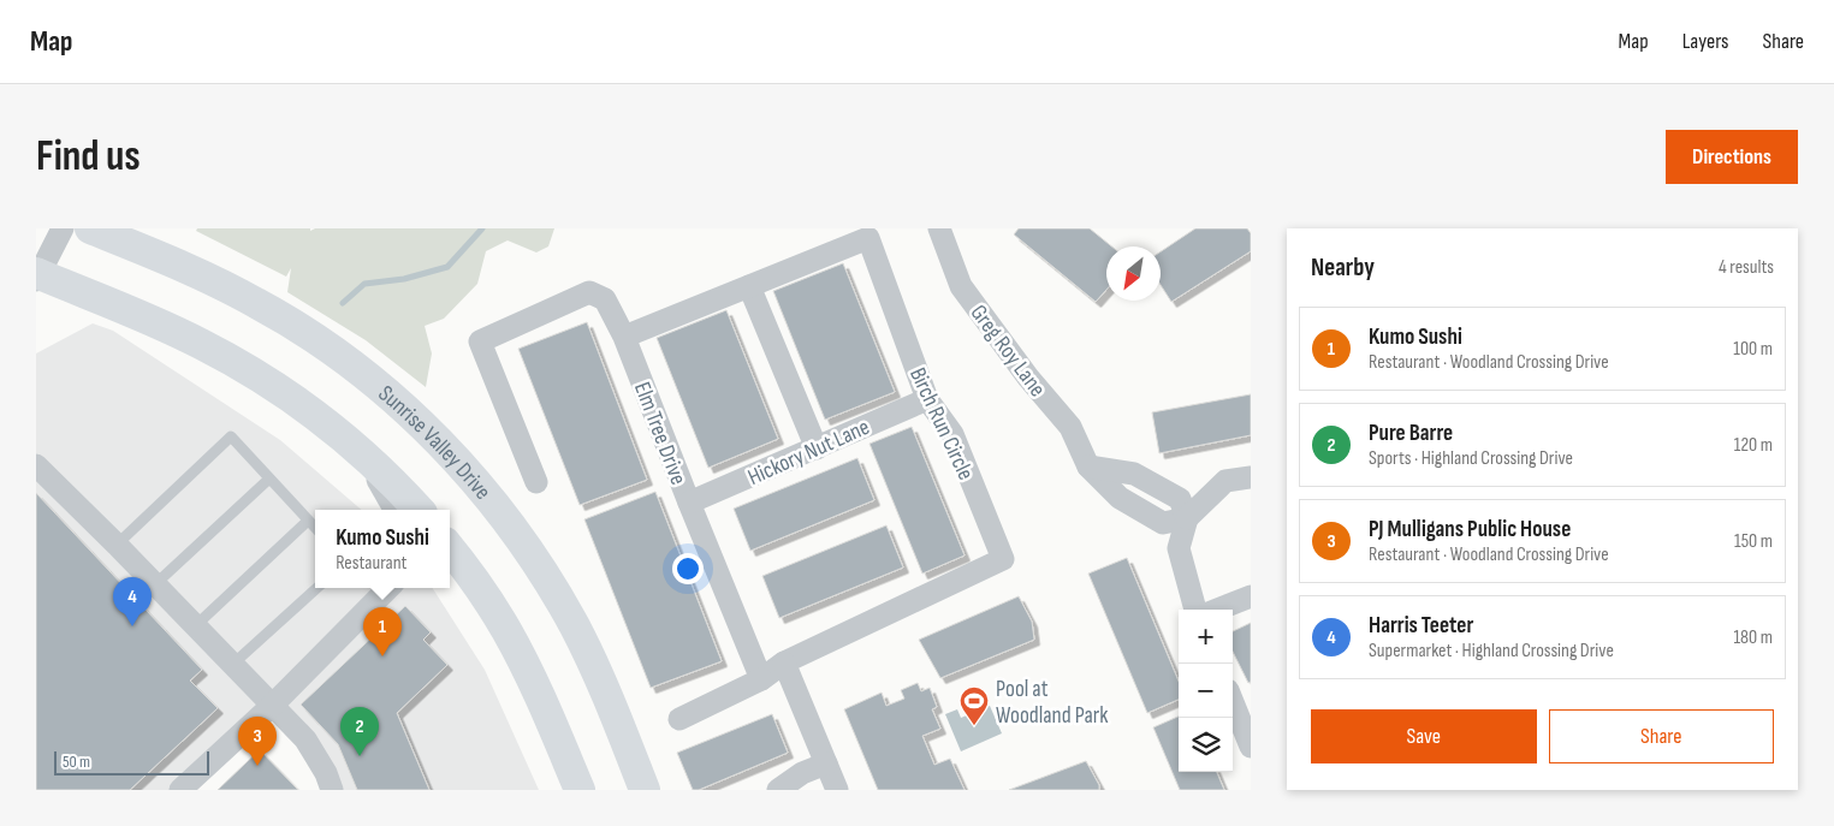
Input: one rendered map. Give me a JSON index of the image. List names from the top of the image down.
{
  "streets": {
    "main road": ["Sunrise Valley Drive"],
    "street": [
      "Greg Roy Lane",
      "Birch Run Circle",
      "Elm Tree Drive",
      "Hickory Nut Lane"
    ]
  },
  "crossings": [
    ["Birch Run Circle", "Elm Tree Drive"],
    ["Birch Run Circle", "Hickory Nut Lane"],
    ["Elm Tree Drive", "Hickory Nut Lane"]
  ],
  "places": {
    "sports": ["Pool at Woodland Park"]
  },
  "scale_bar": "50 m",
  "north": "bottom left",
  "page": {
    "header": "Map",
    "nav": ["Map", "Layers", "Share"],
    "buttons": [
      "Directions",
      ["Save", "Share"]
    ],
    "title": "Find us",
    "heading": ["Nearby", "4 results"],
    "list": [
      {
        "mark": "1",
        "name": "Kumo Sushi",
        "note": "Restaurant · Woodland Crossing Drive",
        "value": "100 m"
      },
      {
        "mark": "2",
        "name": "Pure Barre",
        "note": "Sports · Highland Crossing Drive",
        "value": "120 m"
      },
      {
        "mark": "3",
        "name": "PJ Mulligans Public House",
        "note": "Restaurant · Woodland Crossing Drive",
        "value": "150 m"
      },
      {
        "mark": "4",
        "name": "Harris Teeter",
        "note": "Supermarket · Highland Crossing Drive",
        "value": "180 m"
      }
    ],
    "popup": ["Kumo Sushi", "Restaurant"],
    "pins": [
      "4",
      "1",
      "2",
      "3"
    ],
    "map_buttons": ["+", "−"],
    "scale": "50 m"
  }
}
